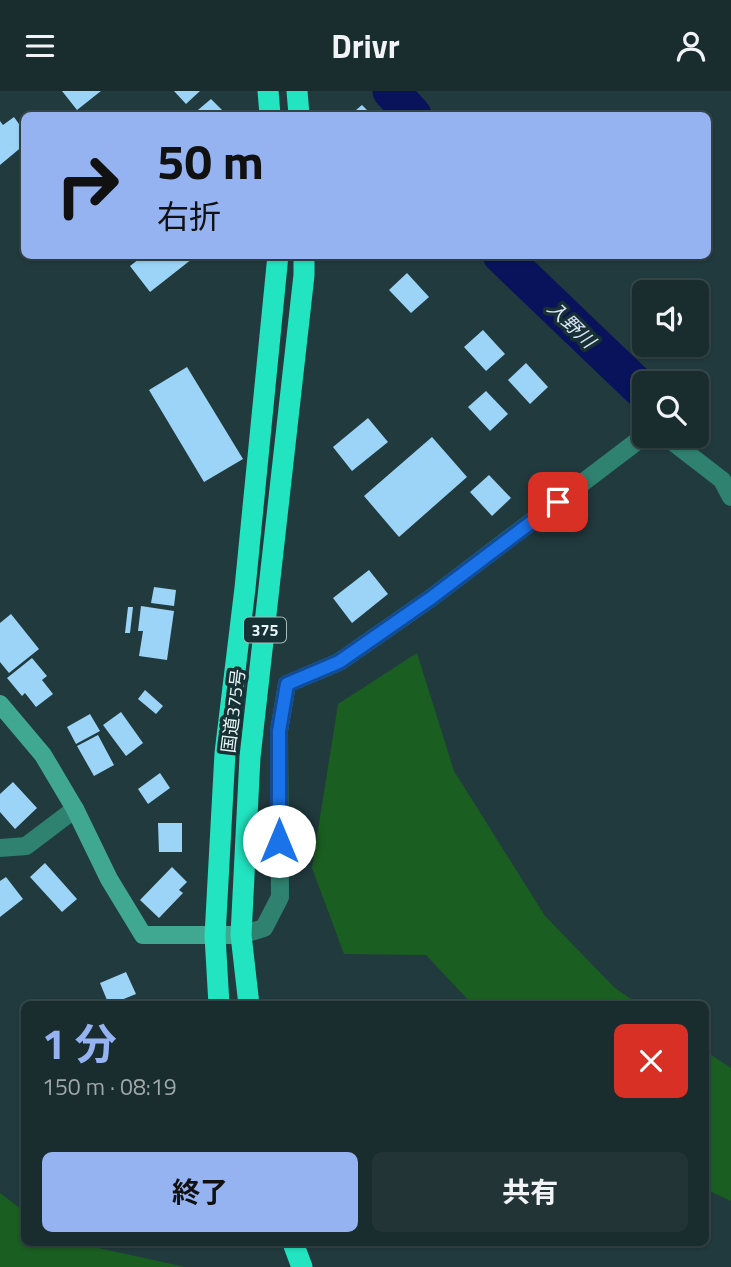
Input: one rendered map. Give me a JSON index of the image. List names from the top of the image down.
{
  "streets": {
    "highway": ["375", "国道375号"]
  },
  "water": ["入野川"],
  "page": {
    "header": "Drivr",
    "turn": ["50 m", "右折"],
    "heading": ["1 分", "150 m · 08:19"],
    "buttons": ["終了", "共有"]
  }
}
